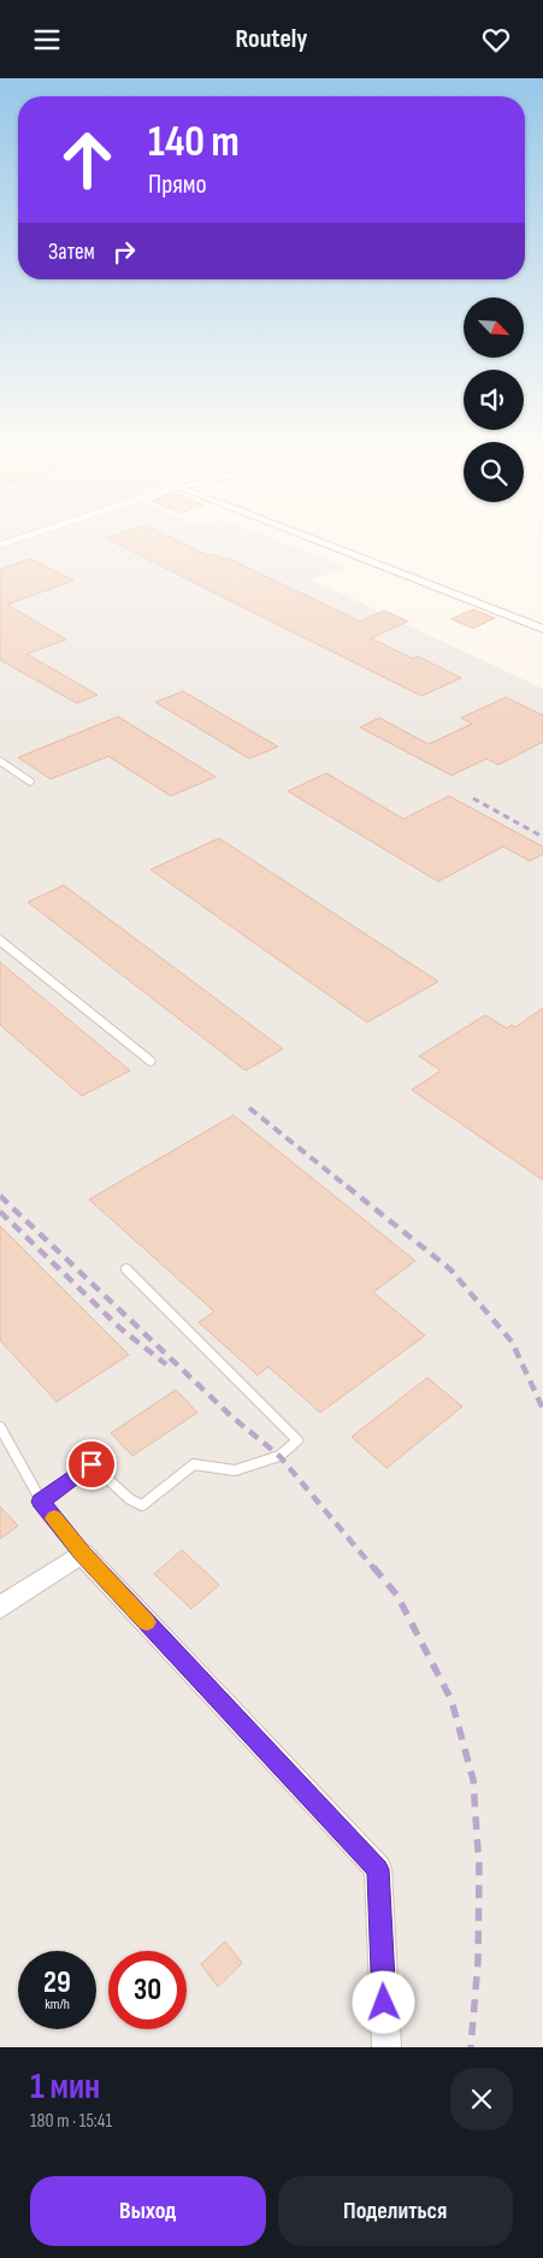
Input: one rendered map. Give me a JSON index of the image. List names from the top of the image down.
{
  "north": "bottom right",
  "page": {
    "header": "Routely",
    "turn": ["140 m", "Прямо"],
    "then": "Затем",
    "speed": "29 km/h",
    "limit": "30",
    "heading": ["1 мин", "180 m · 15:41"],
    "buttons": ["Выход", "Поделиться"]
  }
}
